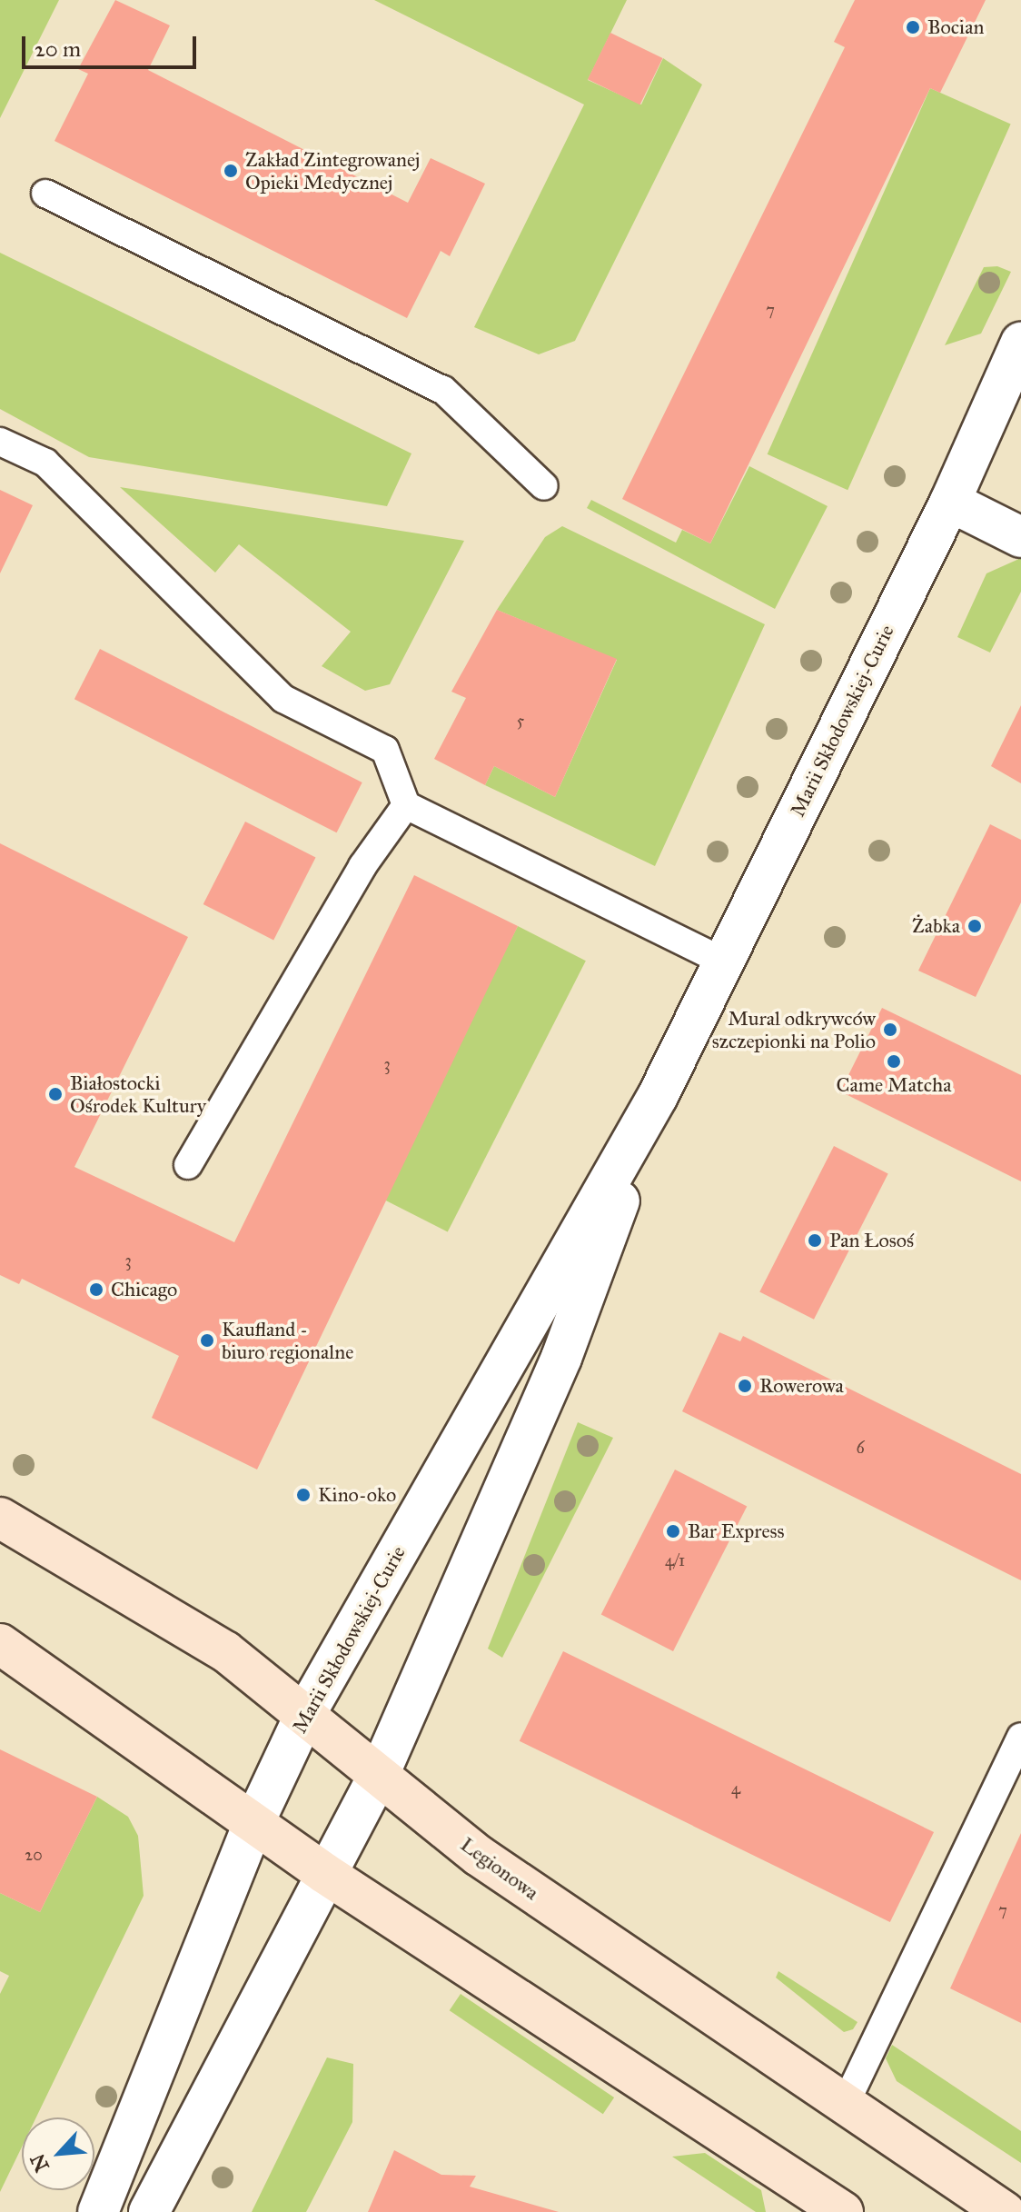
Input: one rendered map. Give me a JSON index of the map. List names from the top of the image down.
{
  "streets": {
    "main road": ["Legionowa"],
    "street": ["Marii Skłodowskiej-Curie"]
  },
  "crossings": [
    ["Marii Skłodowskiej-Curie", "Legionowa"]
  ],
  "places": [
    "Bocian",
    "Zakład Zintegrowanej Opieki Medycznej",
    "Żabka",
    "Mural odkrywców szczepionki na Polio",
    "Came Matcha",
    "Białostocki Ośrodek Kultury",
    "Pan Łosoś",
    "Chicago",
    "Kaufland - biuro regionalne",
    "Rowerowa",
    "Kino-oko",
    "Bar Express"
  ],
  "house_numbers": [
    "7",
    "5",
    "3",
    "3",
    "6",
    "4/1",
    "4",
    "20",
    "7"
  ],
  "scale_bar": "20 m",
  "north": "bottom left"
}
